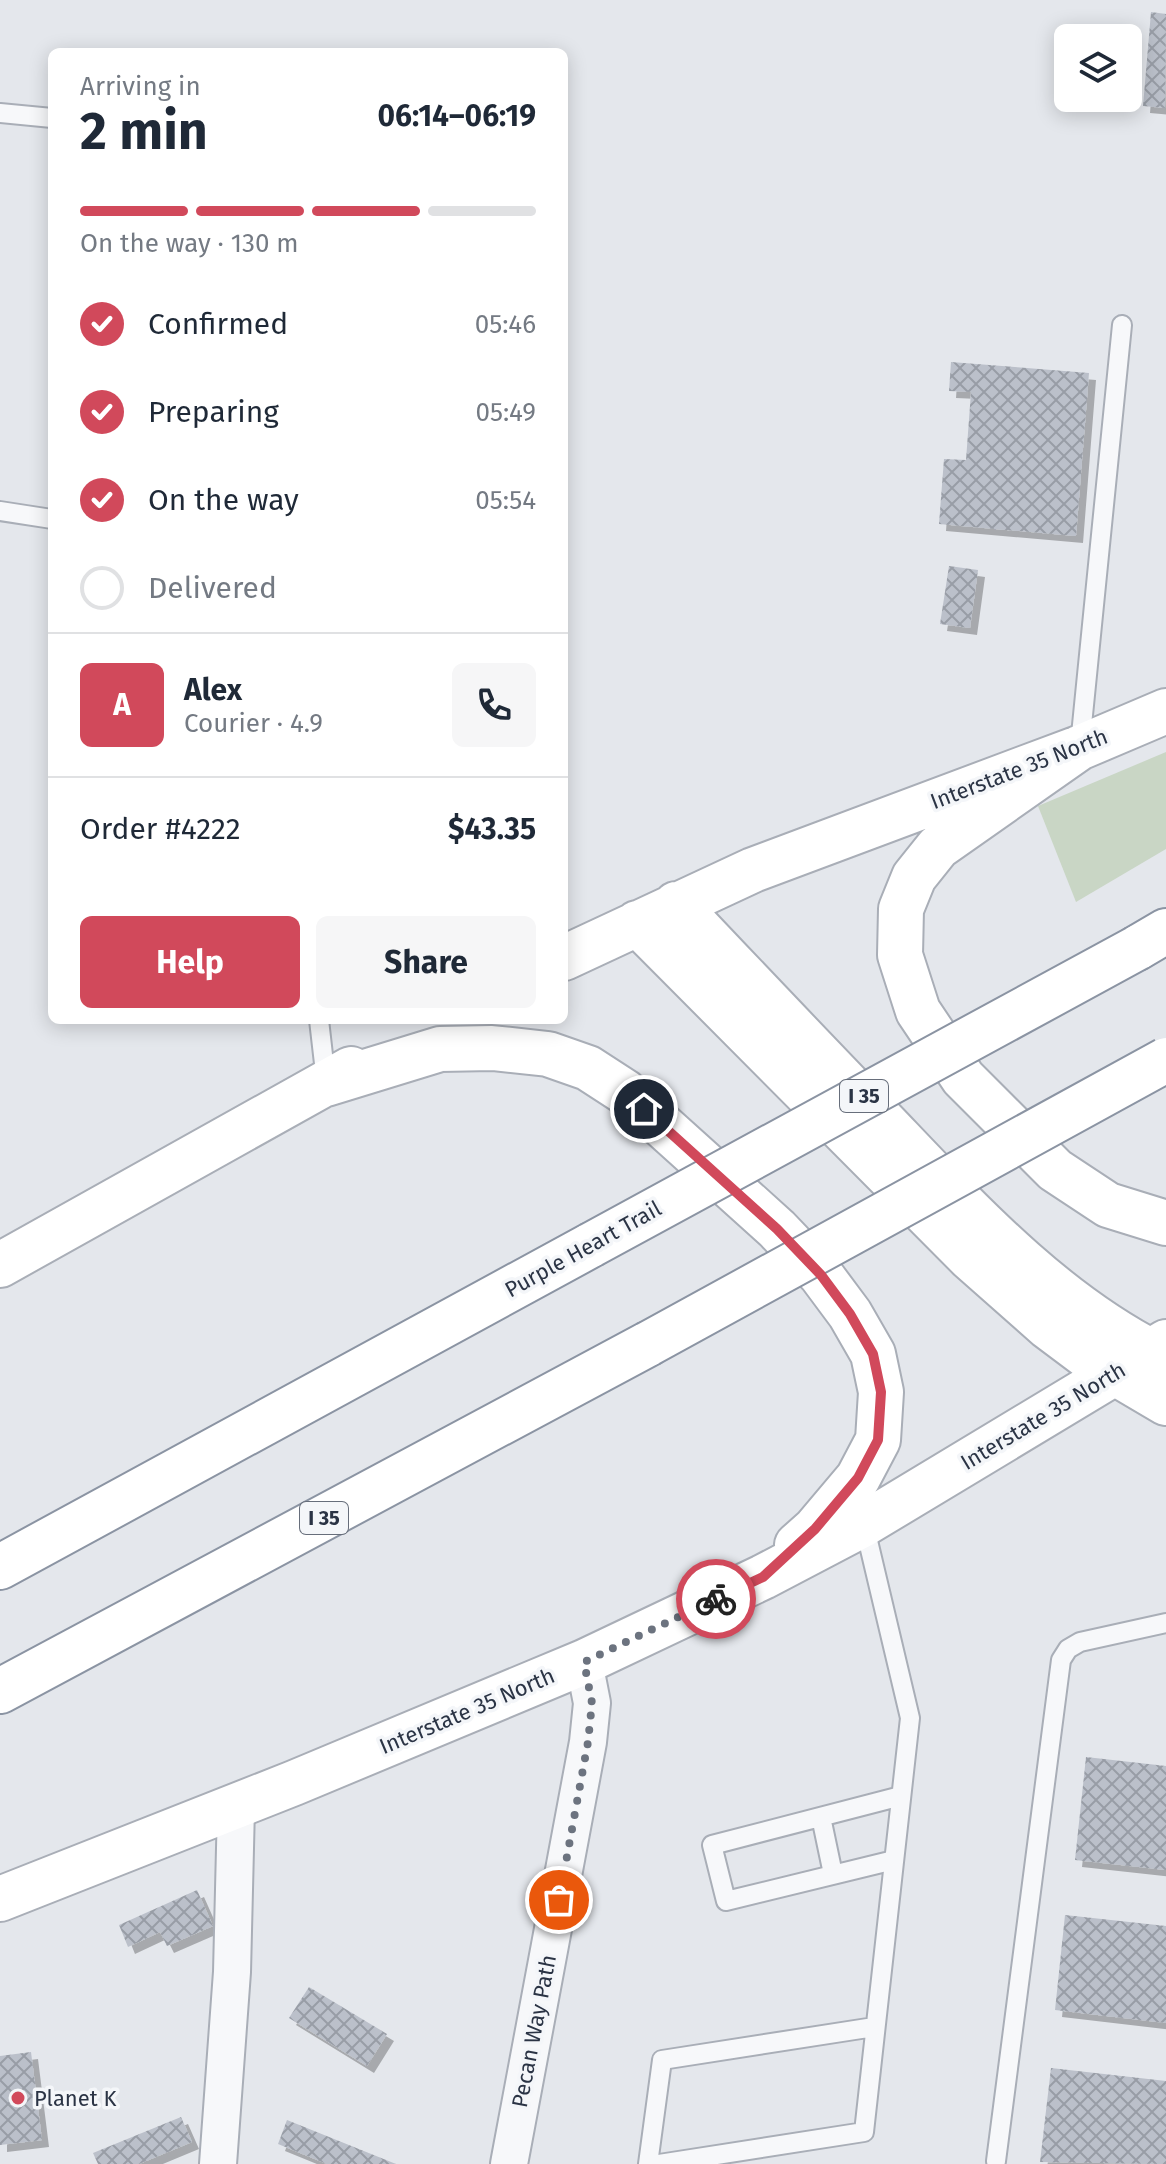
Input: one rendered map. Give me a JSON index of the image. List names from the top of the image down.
{
  "streets": {
    "main road": ["Interstate 35 North", "I 35", "Purple Heart Trail"],
    "street": ["Pecan Way Path"]
  },
  "crossings": [
    ["Interstate 35 North", "Pecan Way Path"]
  ],
  "places": ["Planet K"],
  "page": {
    "heading": ["2 min", "Arriving in", "06:14–06:19"],
    "panel": [
      "Alex",
      "Courier · 4.9",
      "Order #4222",
      "$43.35"
    ],
    "bar": "On the way · 130 m",
    "list": [
      ["Confirmed", "05:46"],
      ["Preparing", "05:49"],
      ["On the way", "05:54"],
      "Delivered"
    ],
    "round": "A",
    "buttons": ["Help", "Share"]
  }
}
